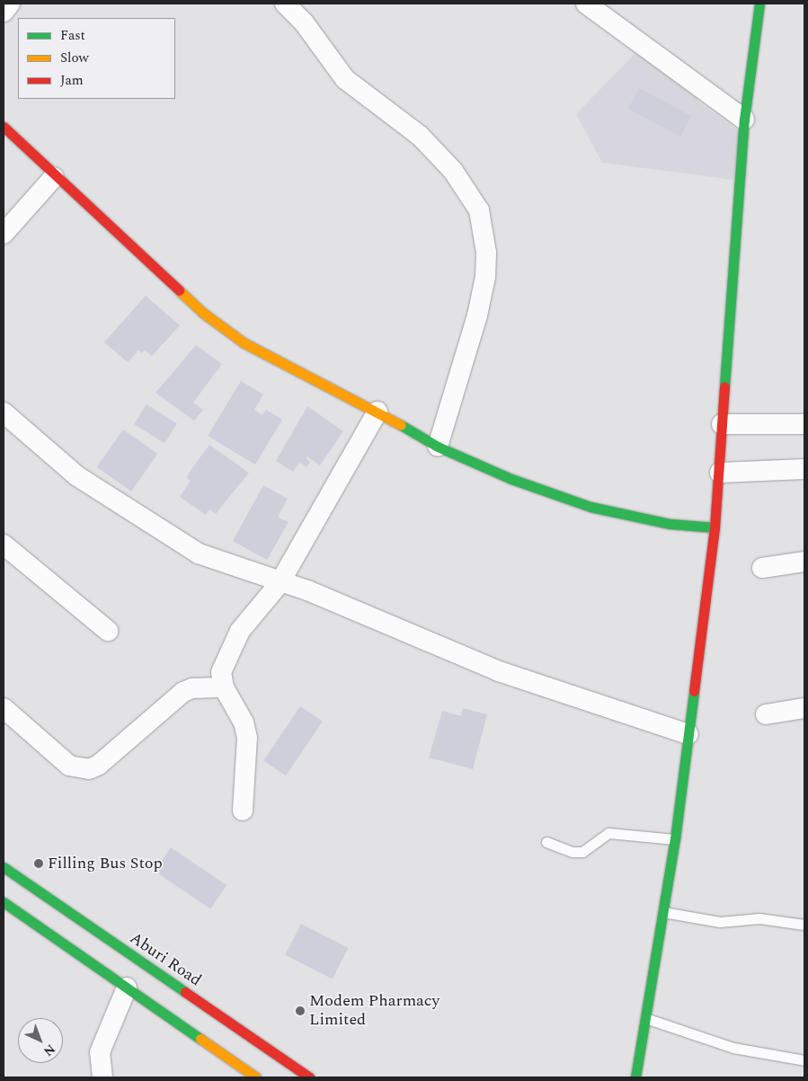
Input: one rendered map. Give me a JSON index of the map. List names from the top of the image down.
{
  "streets": {
    "main road": ["Aburi Road"]
  },
  "places": ["Filling Bus Stop", "Modem Pharmacy Limited"],
  "legend": ["Fast", "Slow", "Jam"],
  "north": "bottom right"
}
